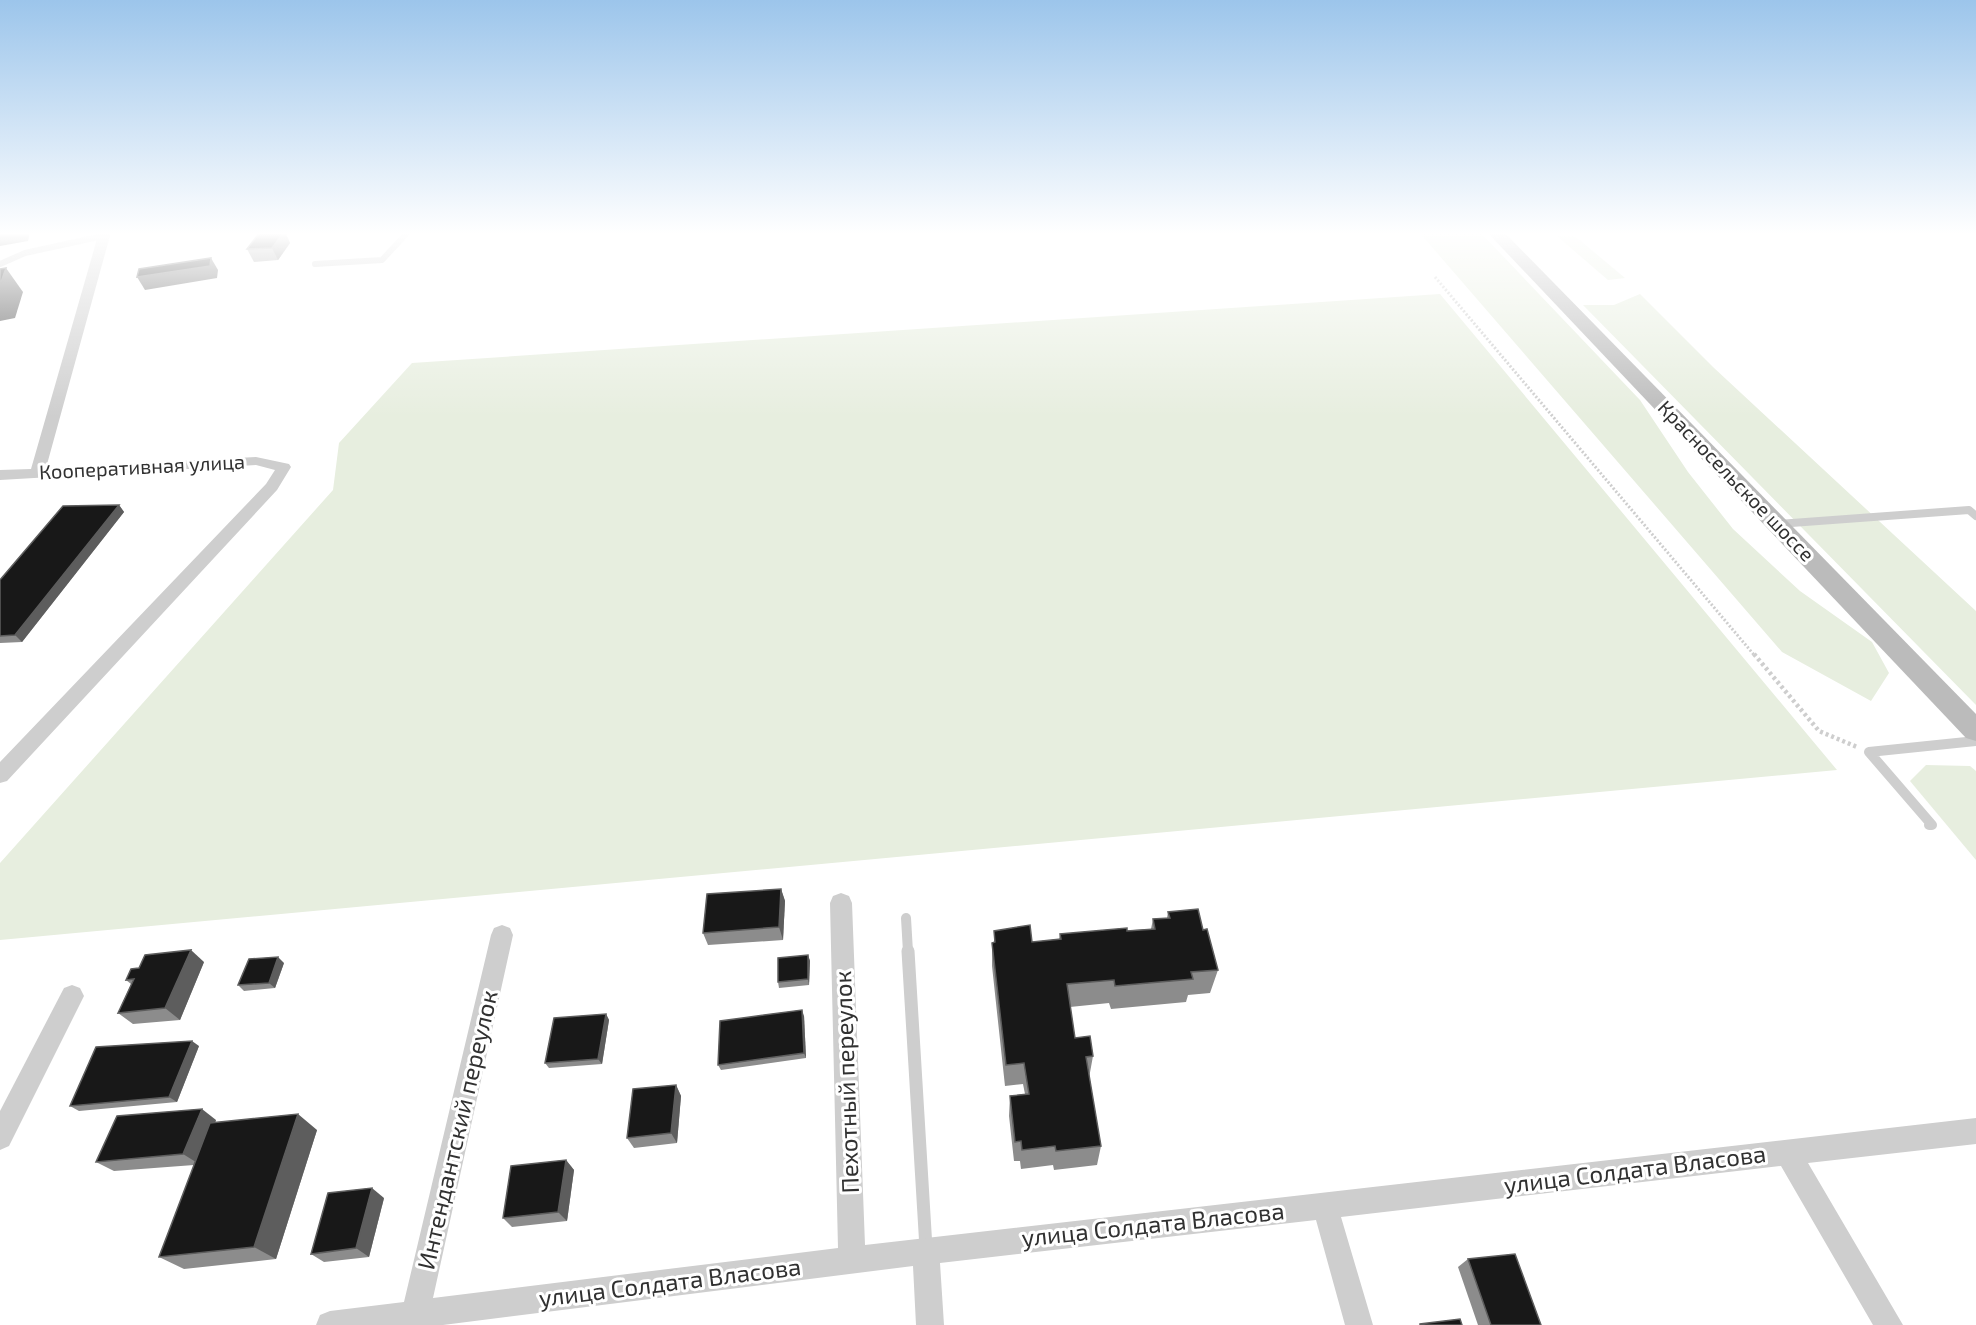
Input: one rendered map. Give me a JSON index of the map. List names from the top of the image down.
{
  "streets": {
    "main road": ["Красносельское шоссе"],
    "street": [
      "Кооперативная улица",
      "Пехотный переулок",
      "Интендантский переулок",
      "улица Солдата Власова"
    ]
  },
  "crossings": [
    ["Пехотный переулок", "улица Солдата Власова"],
    ["Интендантский переулок", "улица Солдата Власова"]
  ]
}
